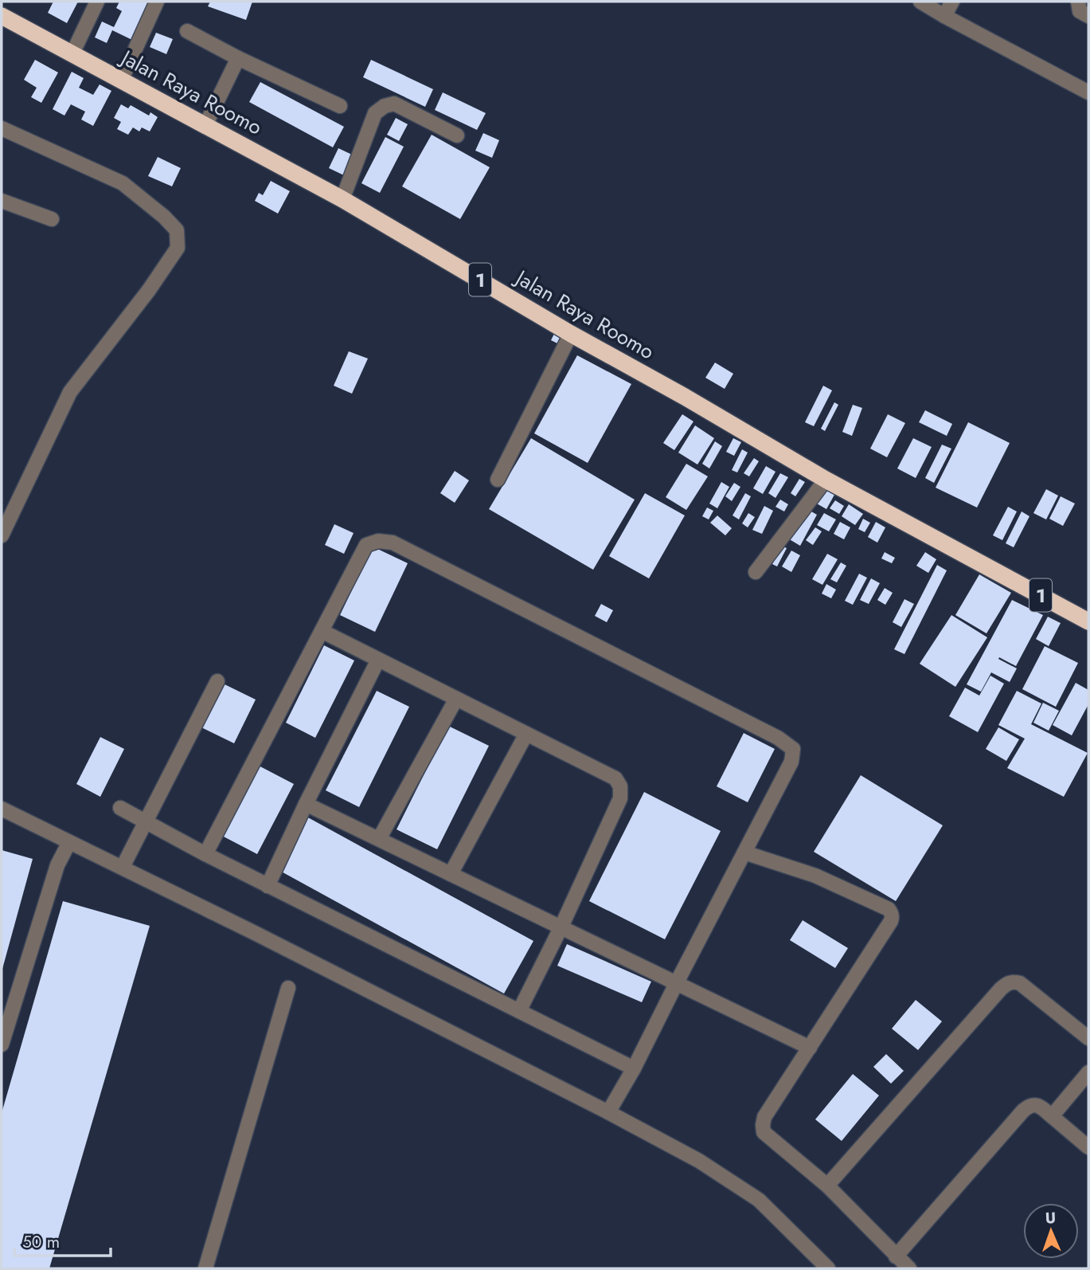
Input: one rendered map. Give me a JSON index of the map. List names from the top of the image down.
{
  "streets": {
    "highway": ["Jalan Raya Roomo", "1"]
  },
  "scale_bar": "50 m",
  "north": "top"
}
